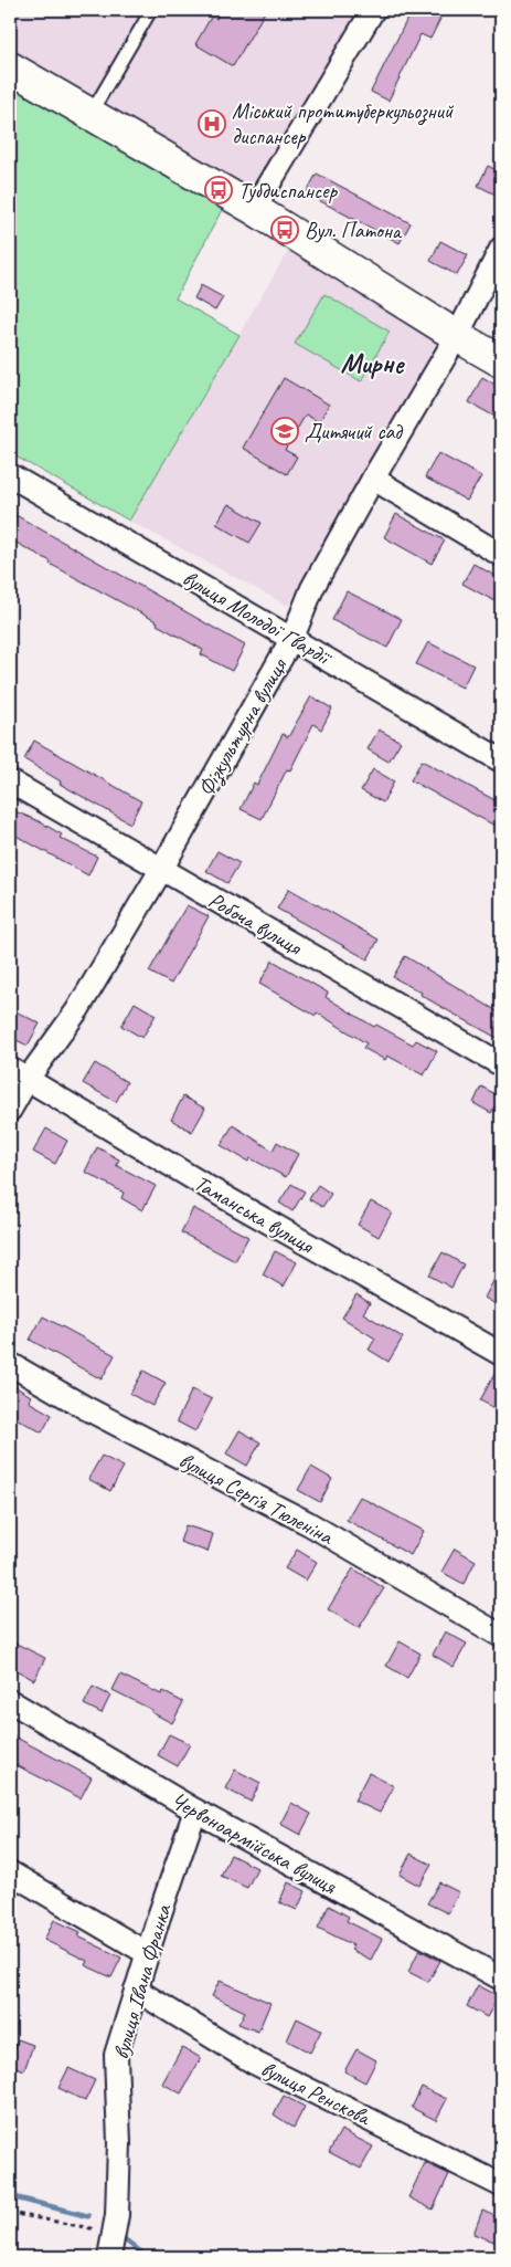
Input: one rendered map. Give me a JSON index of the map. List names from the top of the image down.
{
  "streets": {
    "street": [
      "вулиця Молодої Гвардії",
      "Фізкультурна вулиця",
      "Робоча вулиця",
      "Таманська вулиця",
      "вулиця Сергія Тюленіна",
      "Червоноармійська вулиця",
      "вулиця Івана Франка",
      "вулиця Ренскова"
    ]
  },
  "crossings": [
    ["вулиця Молодої Гвардії", "Фізкультурна вулиця"],
    ["Фізкультурна вулиця", "Робоча вулиця"],
    ["Фізкультурна вулиця", "Таманська вулиця"],
    ["Червоноармійська вулиця", "вулиця Івана Франка"],
    ["вулиця Івана Франка", "вулиця Ренскова"]
  ],
  "districts": ["Мирне"],
  "places": {
    "hospital": ["Міський протитуберкульозний диспансер"],
    "bus stop": ["Тубдиспансер", "Вул. Патона"],
    "school or university": ["Дитячий сад"]
  }
}
